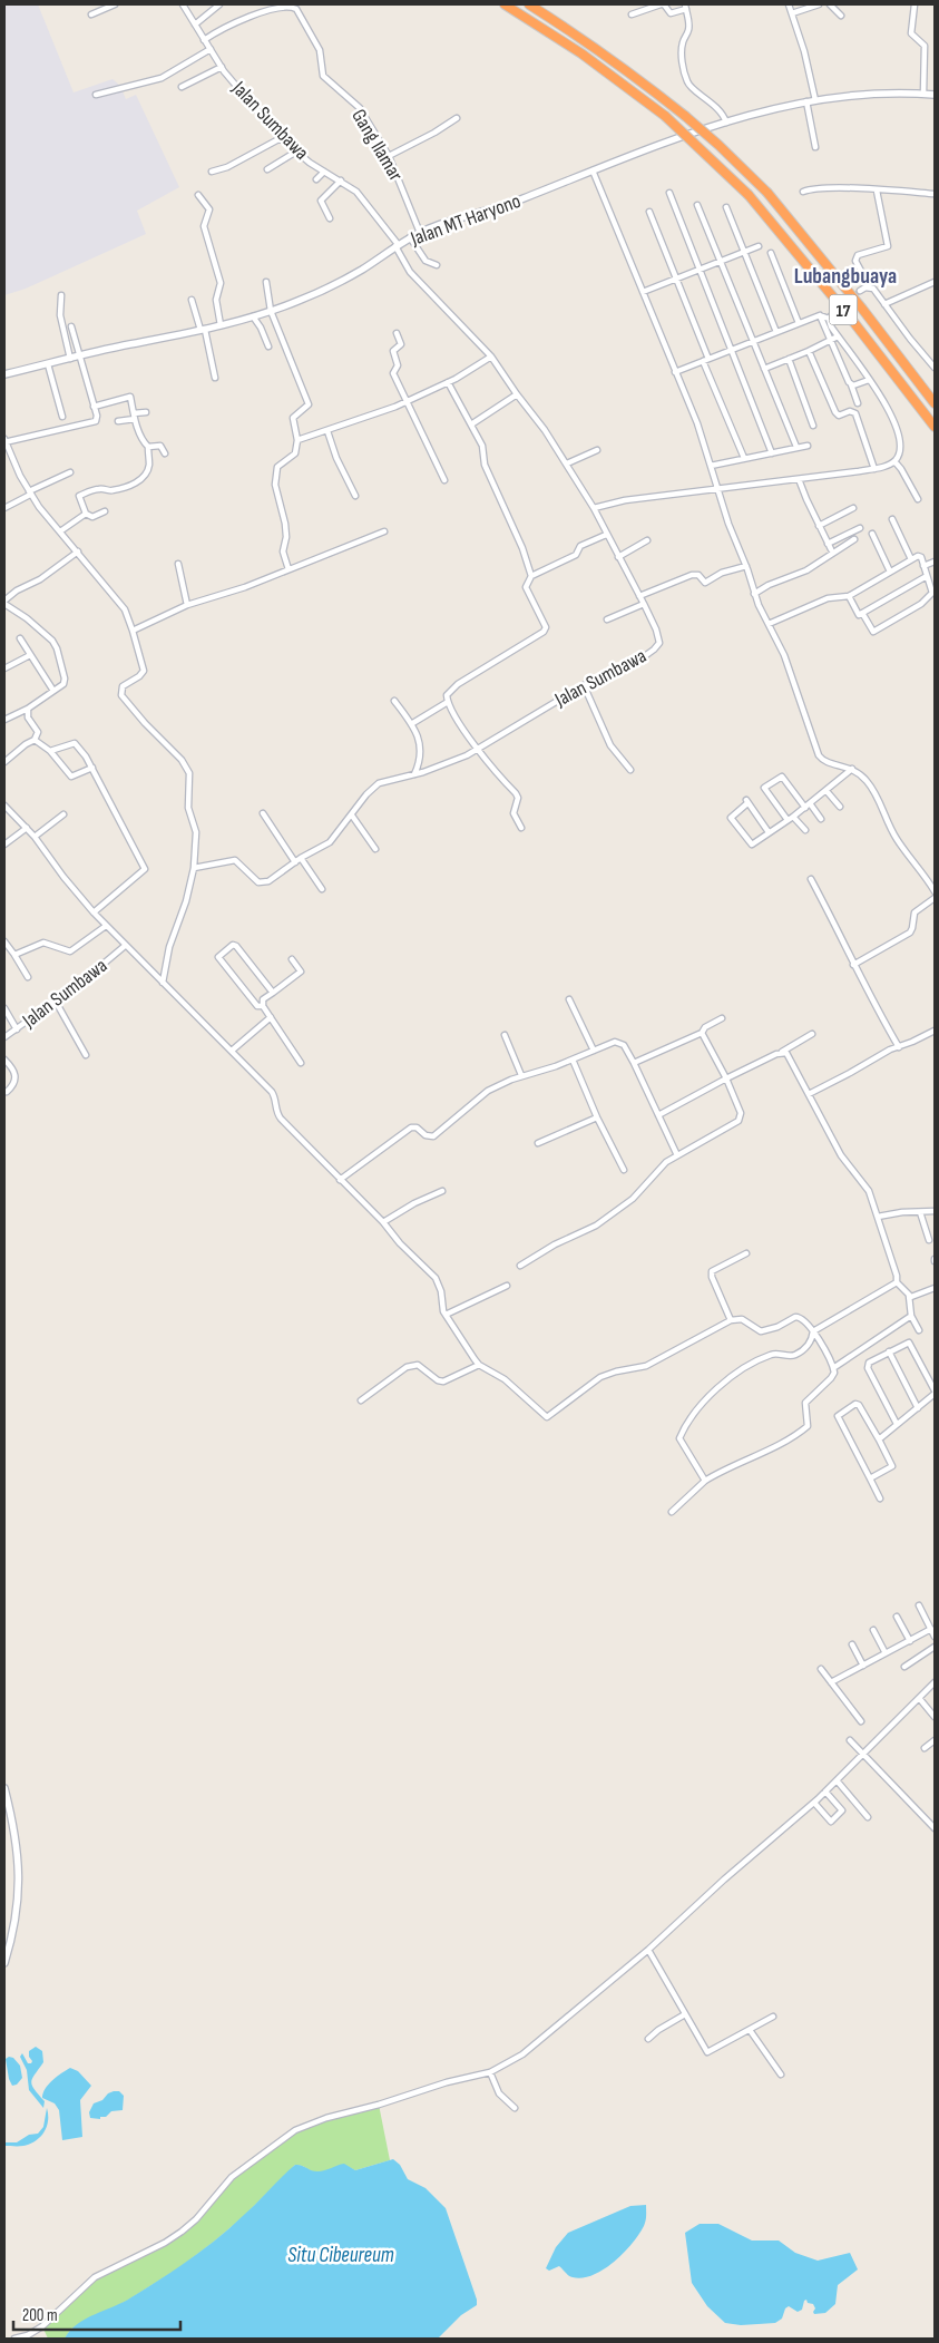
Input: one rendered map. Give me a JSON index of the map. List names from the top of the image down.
{
  "streets": {
    "highway": ["17"],
    "main road": ["Jalan MT Haryono"],
    "street": ["Jalan Sumbawa", "Gang Ilamar"]
  },
  "crossings": [
    ["Jalan Sumbawa", "Jalan MT Haryono"],
    ["Gang Ilamar", "Jalan MT Haryono"]
  ],
  "districts": ["Lubangbuaya"],
  "water": ["Situ Cibeureum"],
  "scale_bar": "200 m"
}
